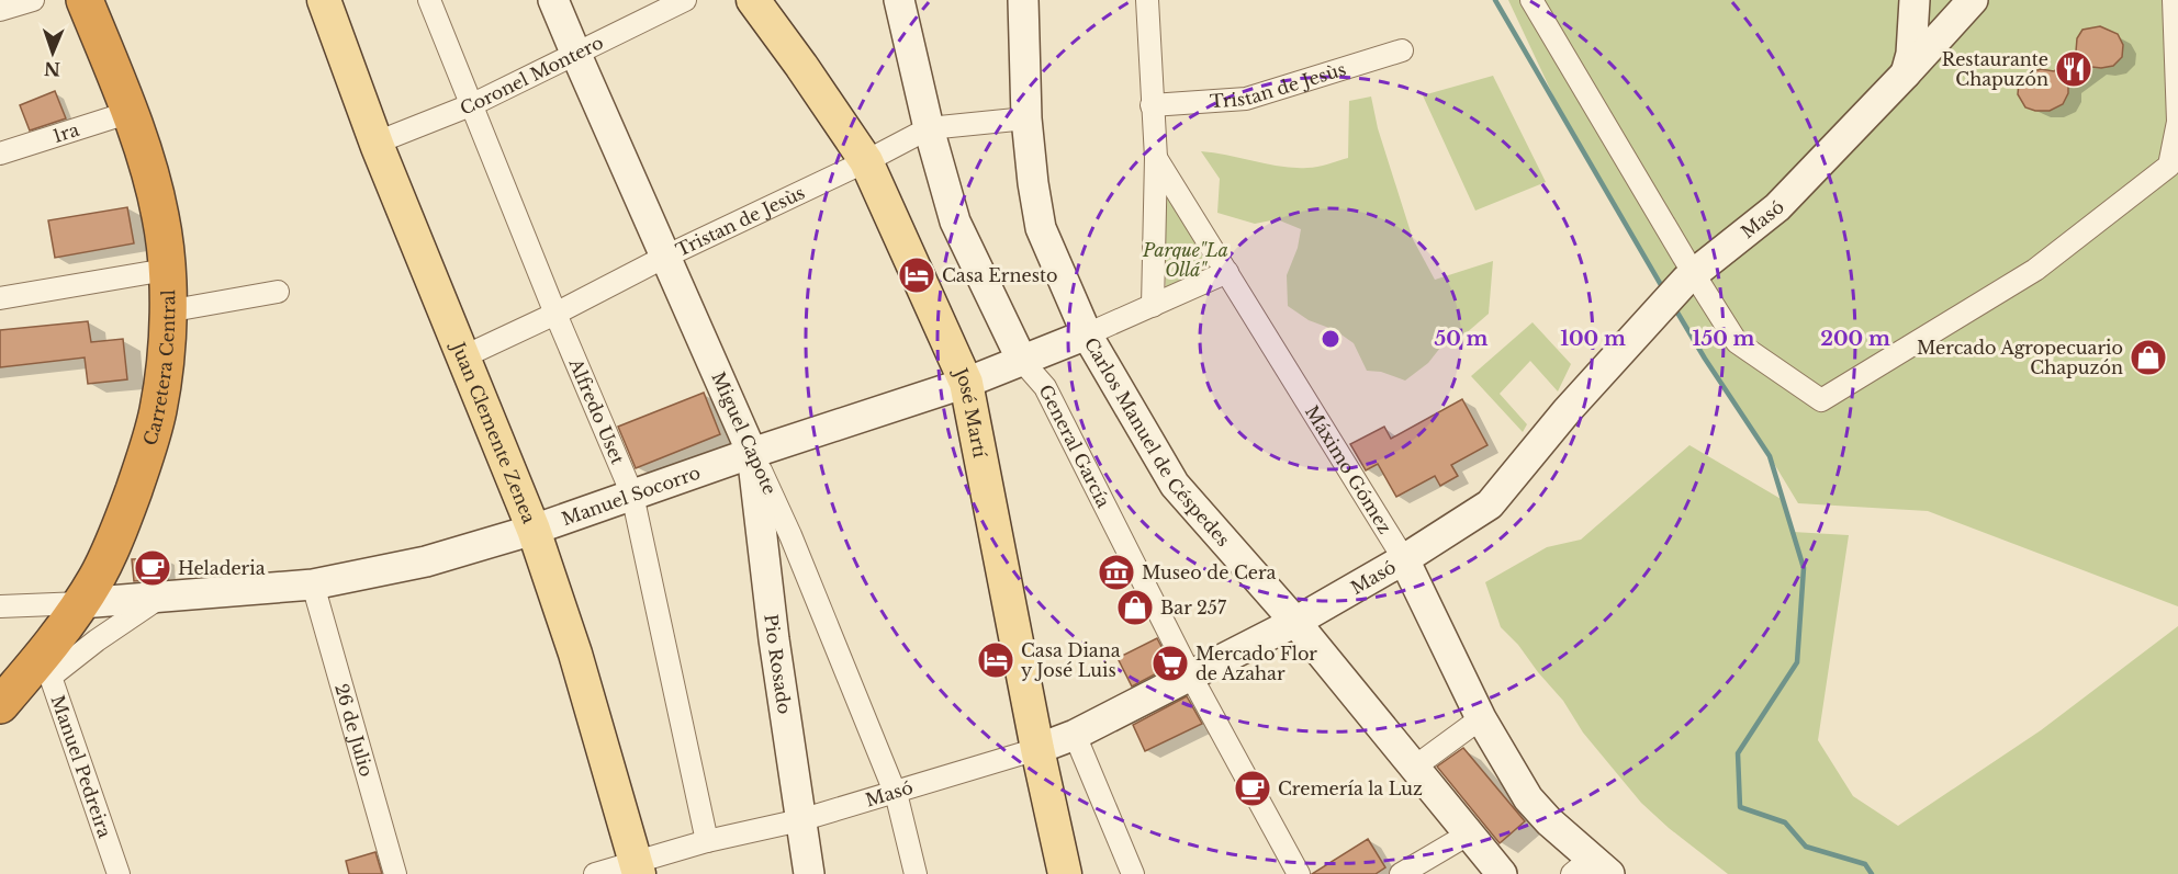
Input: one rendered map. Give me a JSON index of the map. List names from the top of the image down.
{
  "streets": {
    "highway": ["Carretera Central"],
    "main road": ["José Martí", "Juan Clemente Zenea"],
    "street": [
      "Coronel Montero",
      "Tristan de Jesùs",
      "1ra",
      "Masó",
      "Alfredo Uset",
      "Miguel Capote",
      "Carlos Manuel de Céspedes",
      "General García",
      "Máximo Gómez",
      "Manuel Socorro",
      "Pio Rosado",
      "26 de Julio",
      "Manuel Pedreira"
    ]
  },
  "crossings": [
    ["Coronel Montero", "Alfredo Uset"],
    ["Coronel Montero", "Juan Clemente Zenea"],
    ["Coronel Montero", "Miguel Capote"],
    ["Tristan de Jesùs", "Alfredo Uset"],
    ["Tristan de Jesùs", "José Martí"],
    ["Tristan de Jesùs", "Juan Clemente Zenea"],
    ["Tristan de Jesùs", "Miguel Capote"],
    ["Tristan de Jesùs", "Carlos Manuel de Céspedes"],
    ["Tristan de Jesùs", "General García"],
    ["Tristan de Jesùs", "Máximo Gómez"],
    ["1ra", "Carretera Central"],
    ["Masó", "Alfredo Uset"],
    ["Masó", "José Martí"],
    ["Masó", "Juan Clemente Zenea"],
    ["Masó", "Miguel Capote"],
    ["Masó", "Carlos Manuel de Céspedes"],
    ["Masó", "General García"],
    ["Masó", "Máximo Gómez"],
    ["Masó", "Pio Rosado"],
    ["Carretera Central", "Manuel Socorro"],
    ["Carretera Central", "Manuel Pedreira"],
    ["Alfredo Uset", "Manuel Socorro"],
    ["José Martí", "Manuel Socorro"],
    ["Juan Clemente Zenea", "Manuel Socorro"],
    ["Miguel Capote", "Manuel Socorro"],
    ["Miguel Capote", "Pio Rosado"],
    ["Carlos Manuel de Céspedes", "Manuel Socorro"],
    ["General García", "Manuel Socorro"],
    ["Manuel Socorro", "Pio Rosado"],
    ["Manuel Socorro", "26 de Julio"]
  ],
  "parks": ["Parque\"La Ollá\""],
  "places": {
    "restaurant": ["Restaurante Chapuzón"],
    "hotel": ["Casa Ernesto", "Casa Diana y José Luis"],
    "shop": ["Mercado Agropecuario Chapuzón", "Bar 257"],
    "cafe": ["Heladeria", "Cremería la Luz"],
    "museum": ["Museo de Cera"],
    "supermarket": ["Mercado Flor de Azahar"]
  },
  "north": "bottom",
  "rings": [
    "50 m",
    "100 m",
    "150 m",
    "200 m"
  ]
}
